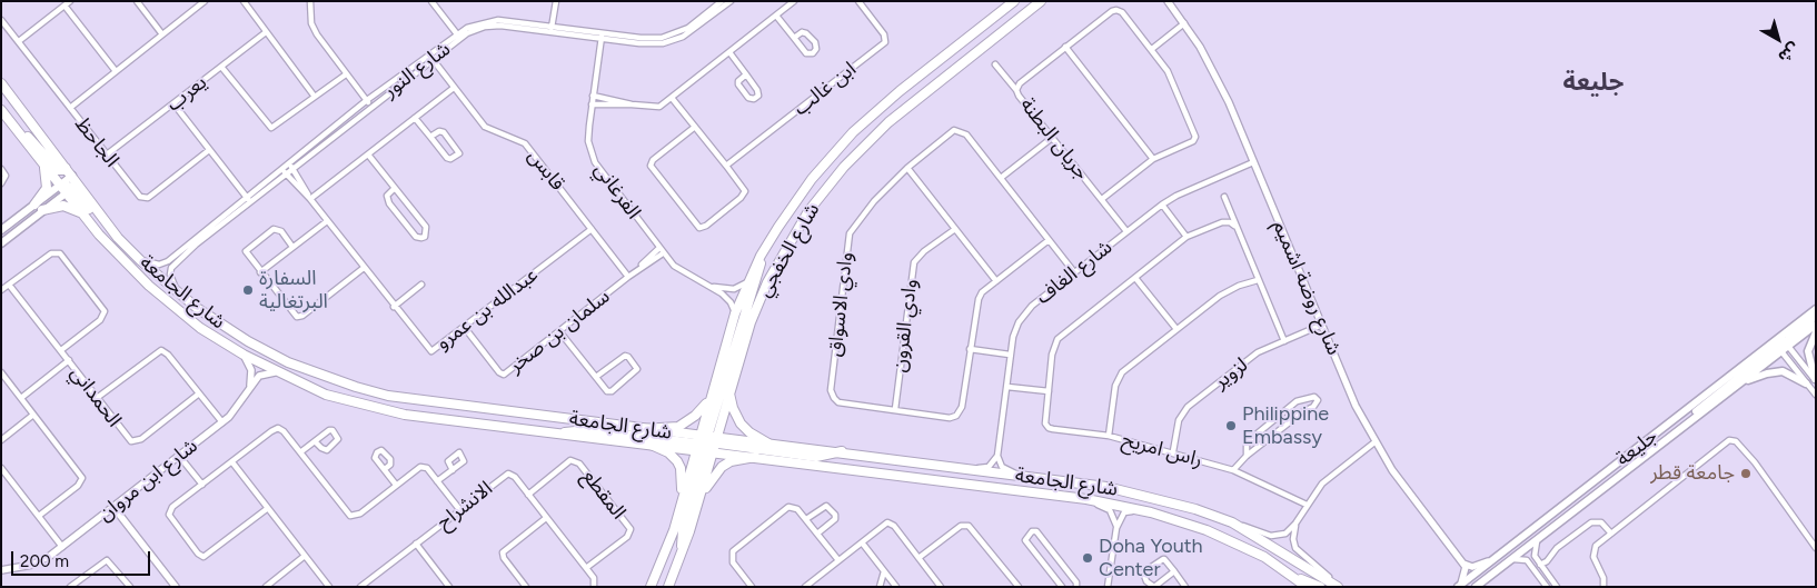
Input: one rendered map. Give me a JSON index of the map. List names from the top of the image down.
{
  "streets": {
    "main road": ["شارع الخفجي", "شارع الجامعة", "جليعة"],
    "street": [
      "شارع النور",
      "ابن غالب",
      "يعرب",
      "جريان البطنة",
      "الجاحظ",
      "قابس",
      "الفرغاني",
      "شارع الغاف",
      "شارع روضة اشميم",
      "وادي الاسواق",
      "عبدالله بن عمرو",
      "وادي القرون",
      "سلمان بن صخر",
      "لزوير",
      "الحمداني",
      "راس امريح",
      "شارع ابن مروان",
      "المقطع",
      "الانشراح"
    ]
  },
  "crossings": [
    ["شارع النور", "قابس"],
    ["شارع النور", "الفرغاني"],
    ["شارع النور", "شارع الجامعة"],
    ["شارع النور", "عبدالله بن عمرو"],
    ["يعرب", "الجاحظ"],
    ["جريان البطنة", "شارع الغاف"],
    ["قابس", "عبدالله بن عمرو"],
    ["قابس", "سلمان بن صخر"],
    ["الفرغاني", "شارع الخفجي"],
    ["الفرغاني", "سلمان بن صخر"],
    ["شارع الخفجي", "شارع الجامعة"],
    ["شارع الغاف", "شارع روضة اشميم"],
    ["شارع الغاف", "وادي الاسواق"],
    ["شارع روضة اشميم", "لزوير"],
    ["شارع الجامعة", "شارع ابن مروان"],
    ["وادي الاسواق", "وادي القرون"],
    ["عبدالله بن عمرو", "سلمان بن صخر"],
    ["لزوير", "راس امريح"],
    ["المقطع", "الانشراح"]
  ],
  "districts": ["جليعة"],
  "places": [
    "السفارة البرتغالية",
    "Philippine Embassy",
    "جامعة قطر",
    "Doha Youth Center"
  ],
  "scale_bar": "200 m",
  "north": "bottom right"
}
